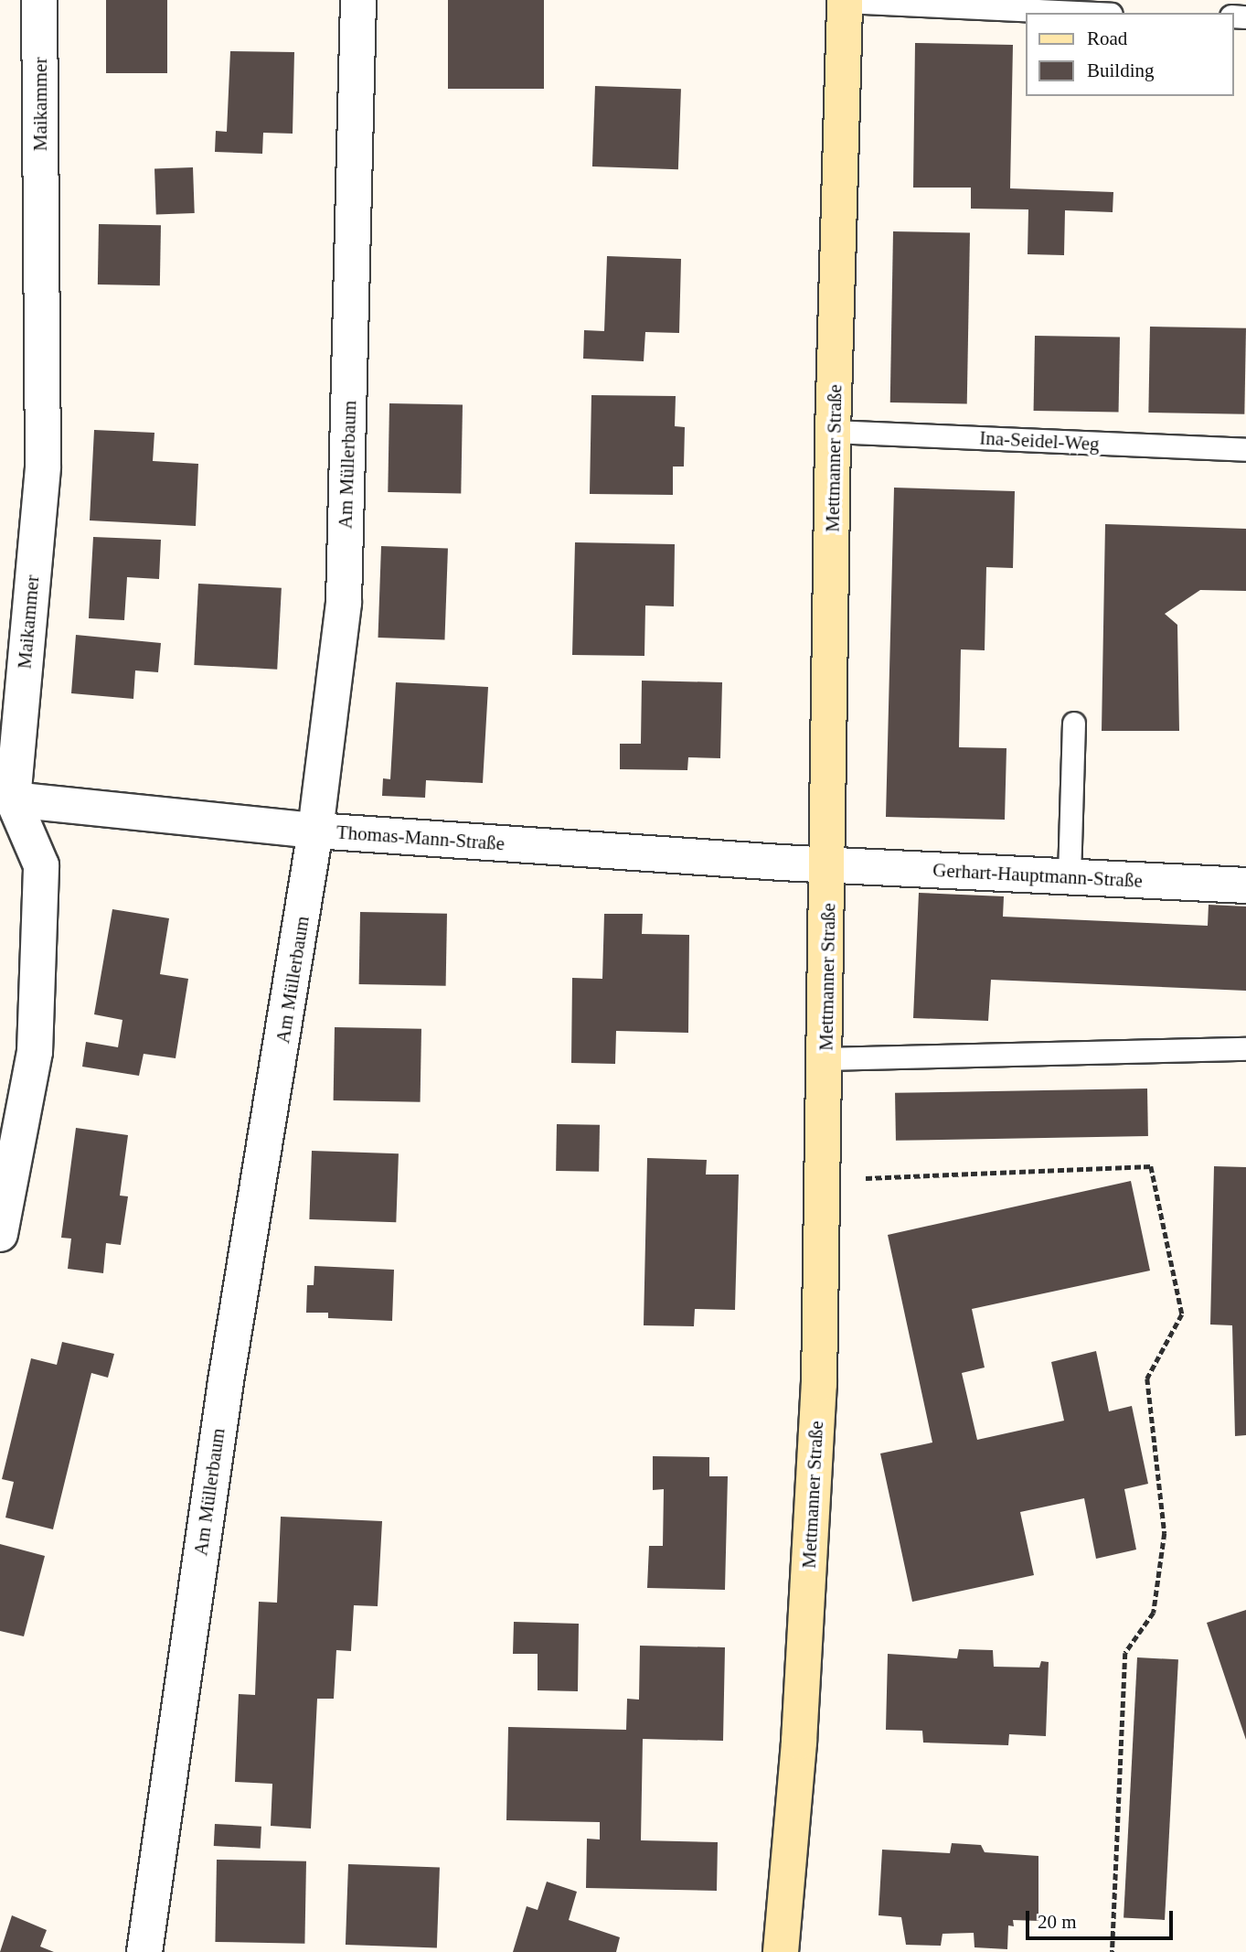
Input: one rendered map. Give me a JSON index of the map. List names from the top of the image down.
{
  "streets": {
    "main road": ["Mettmanner Straße"],
    "street": [
      "Maikammer",
      "Am Müllerbaum",
      "Thomas-Mann-Straße",
      "Gerhart-Hauptmann-Straße"
    ],
    "lane": ["Ina-Seidel-Weg"]
  },
  "crossings": [
    ["Maikammer", "Thomas-Mann-Straße"],
    ["Ina-Seidel-Weg", "Mettmanner Straße"],
    ["Mettmanner Straße", "Thomas-Mann-Straße"],
    ["Mettmanner Straße", "Gerhart-Hauptmann-Straße"],
    ["Am Müllerbaum", "Thomas-Mann-Straße"],
    ["Thomas-Mann-Straße", "Gerhart-Hauptmann-Straße"]
  ],
  "legend": ["Road", "Building"],
  "scale_bar": "20 m"
}
